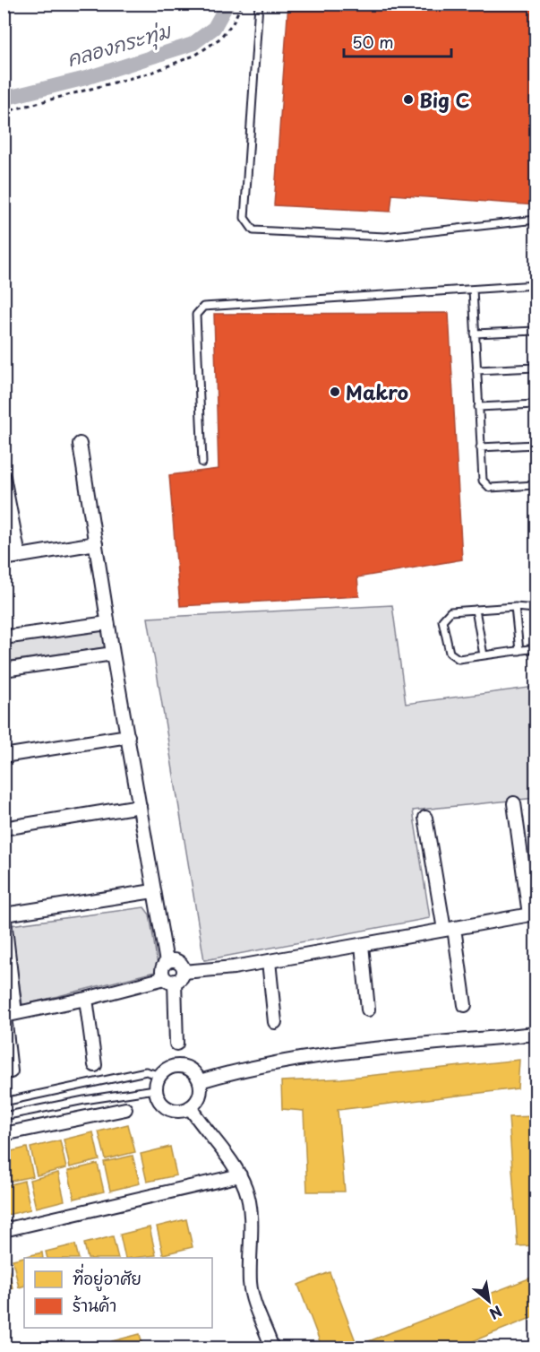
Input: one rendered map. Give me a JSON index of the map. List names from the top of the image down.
{
  "water": ["คลองกระทุ่ม"],
  "places": ["Big C", "Makro"],
  "legend": ["ที่อยู่อาศัย", "ร้านค้า"],
  "scale_bar": "50 m",
  "north": "bottom right"
}
